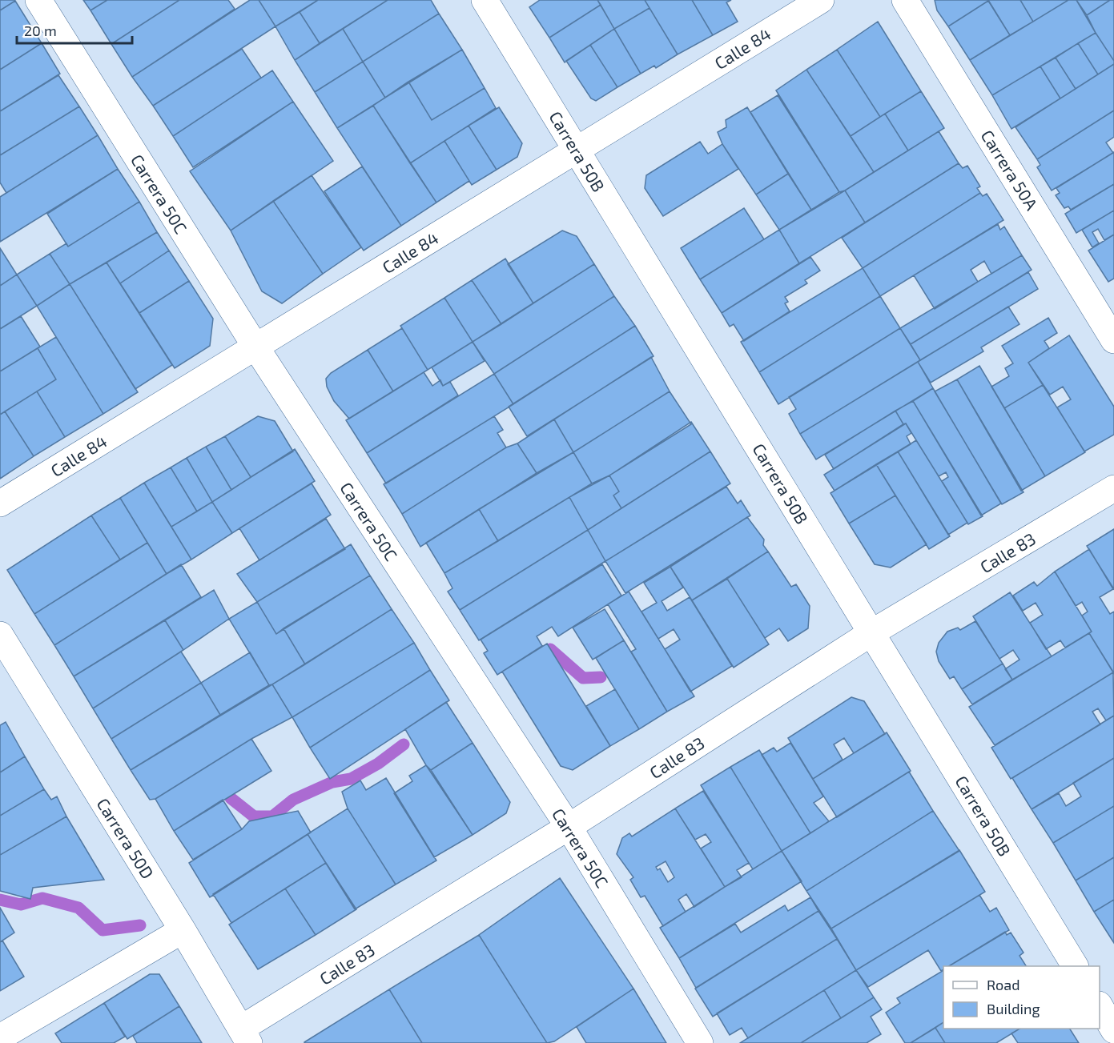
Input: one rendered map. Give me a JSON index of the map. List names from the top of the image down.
{
  "streets": {
    "street": [
      "Calle 84",
      "Carrera 50B",
      "Carrera 50A",
      "Carrera 50C",
      "Calle 83",
      "Carrera 50D"
    ]
  },
  "crossings": [
    ["Calle 84", "Carrera 50B"],
    ["Calle 84", "Carrera 50C"],
    ["Carrera 50B", "Calle 83"],
    ["Carrera 50C", "Calle 83"],
    ["Calle 83", "Carrera 50D"]
  ],
  "legend": ["Road", "Building"],
  "scale_bar": "20 m"
}
